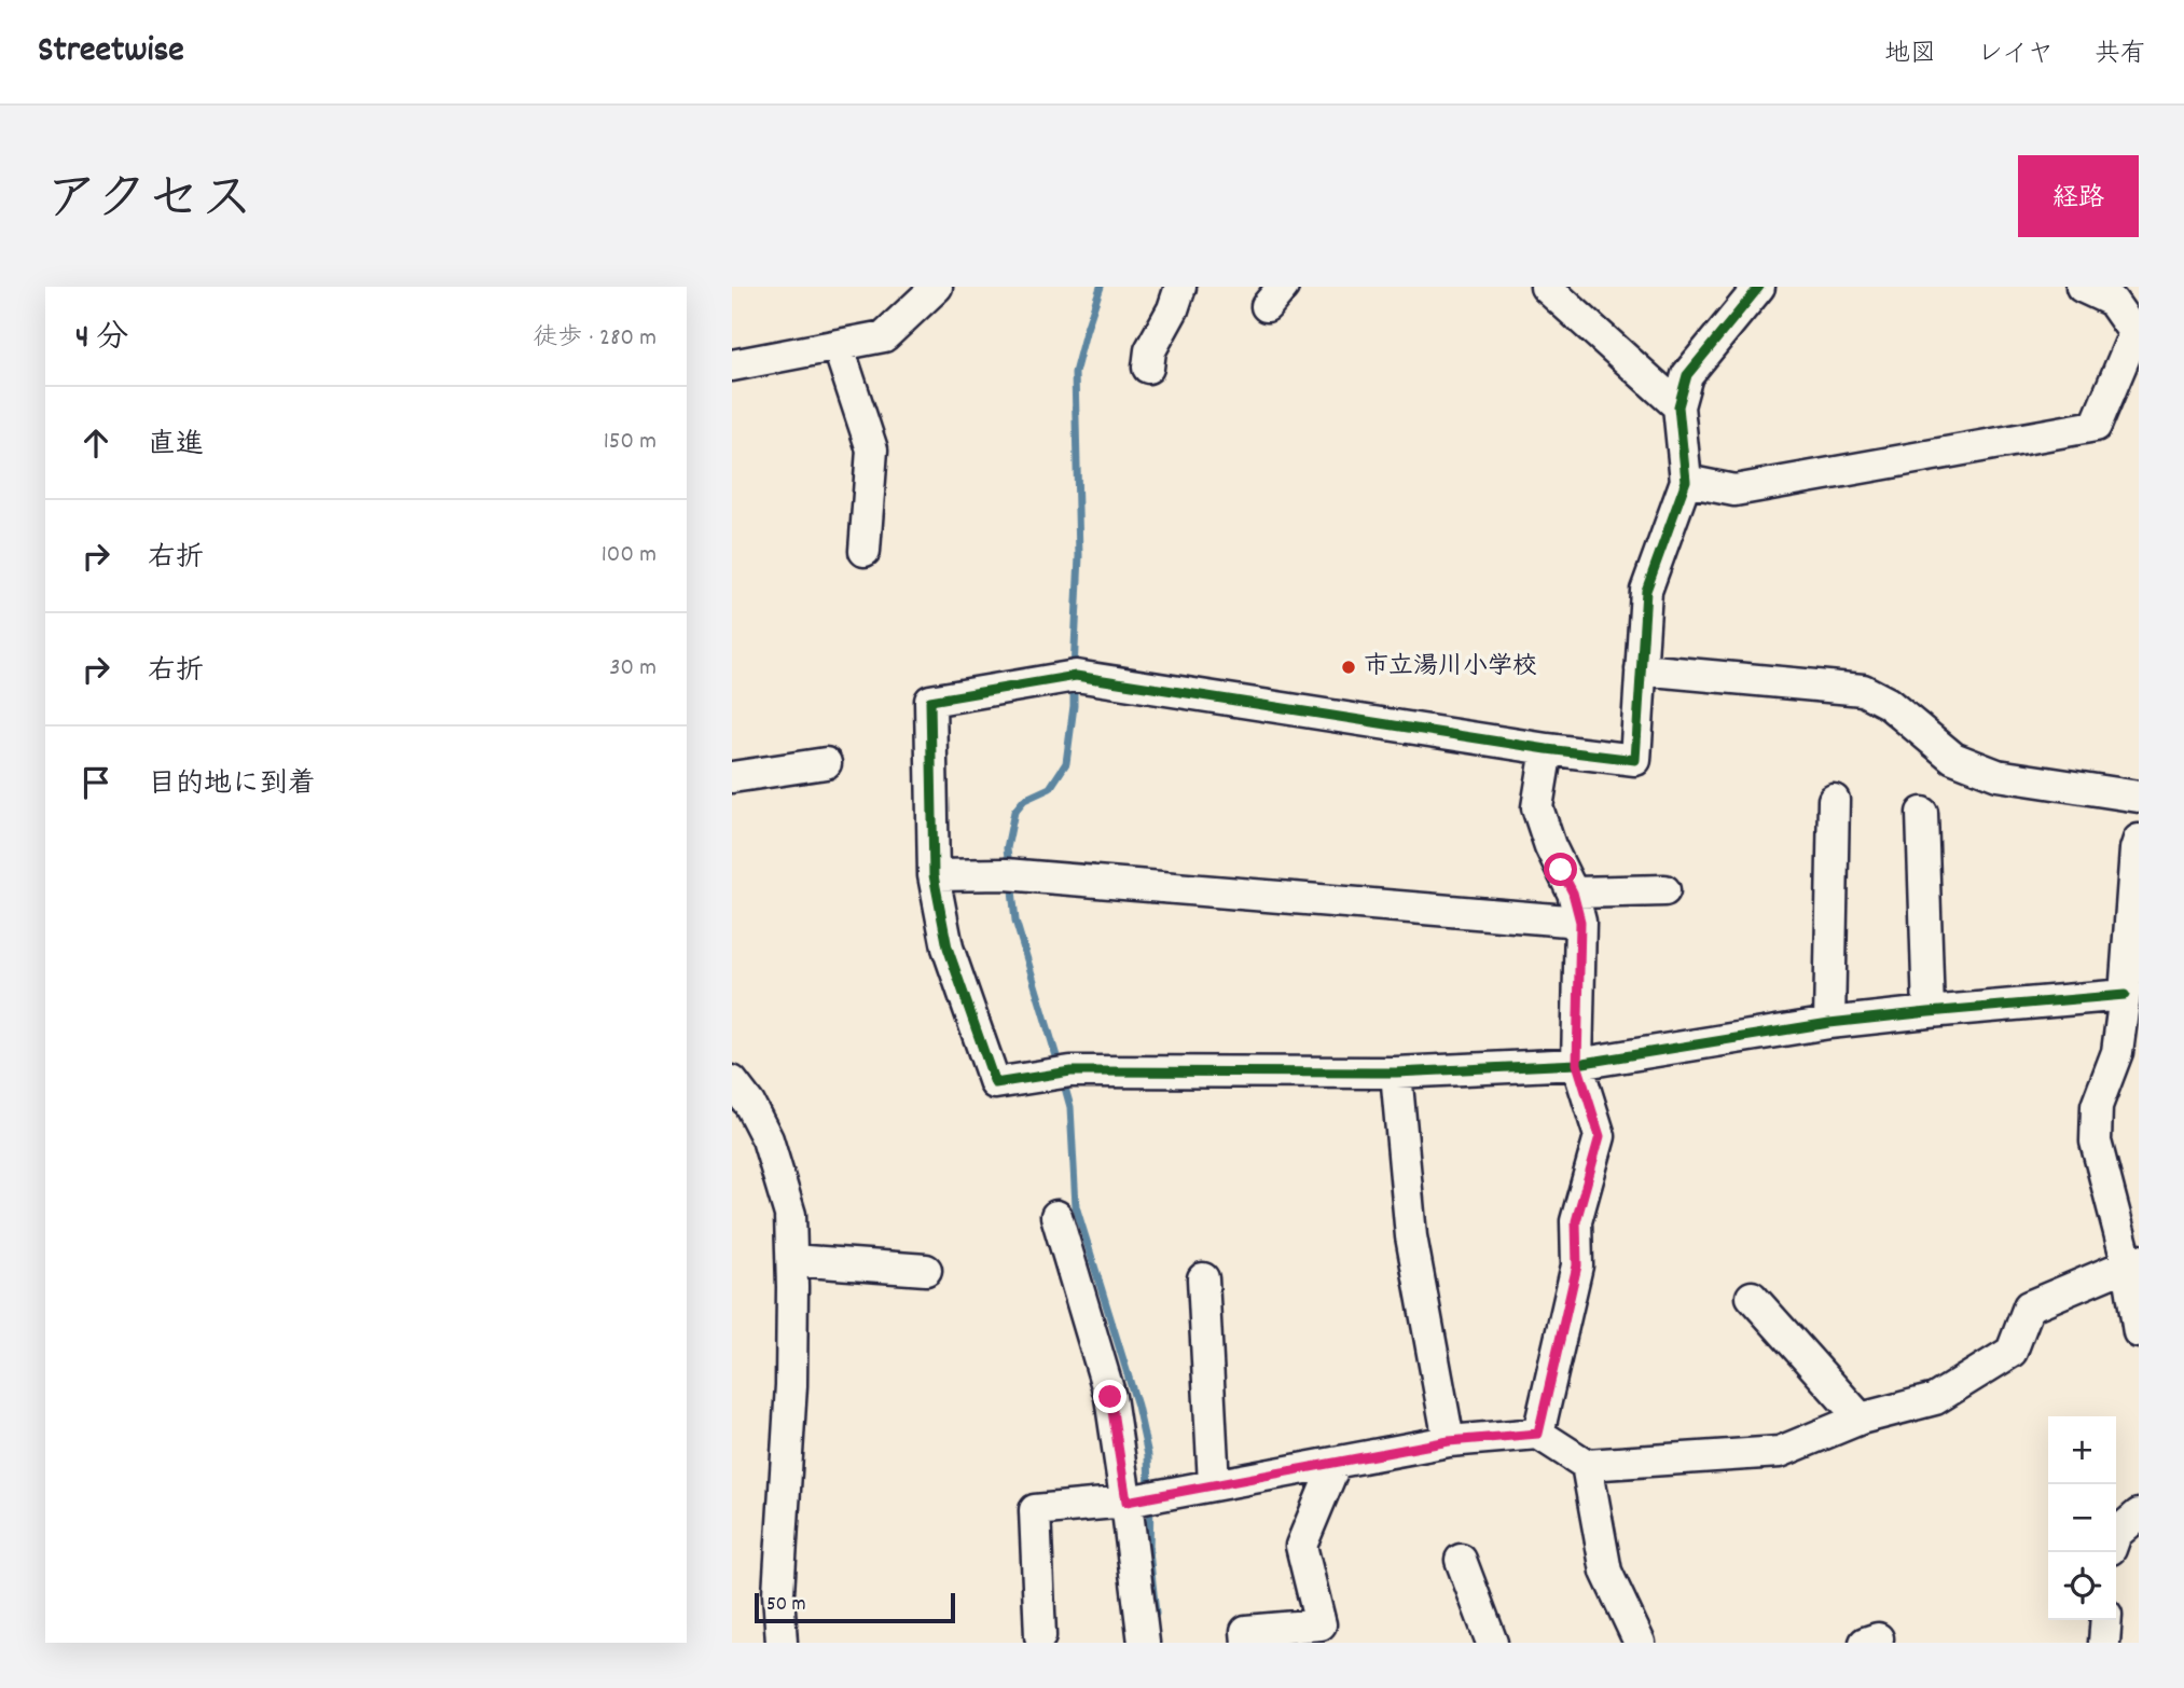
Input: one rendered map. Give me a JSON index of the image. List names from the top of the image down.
{
  "places": ["市立湯川小学校"],
  "scale_bar": "50 m",
  "page": {
    "header": "Streetwise",
    "nav": ["地図", "レイヤ", "共有"],
    "title": "アクセス",
    "buttons": "経路",
    "heading": ["4 分", "徒歩 · 280 m"],
    "list": [
      ["直進", "150 m"],
      ["右折", "100 m"],
      ["右折", "30 m"],
      "目的地に到着"
    ],
    "map_buttons": ["+", "−"],
    "scale": "50 m"
  }
}
